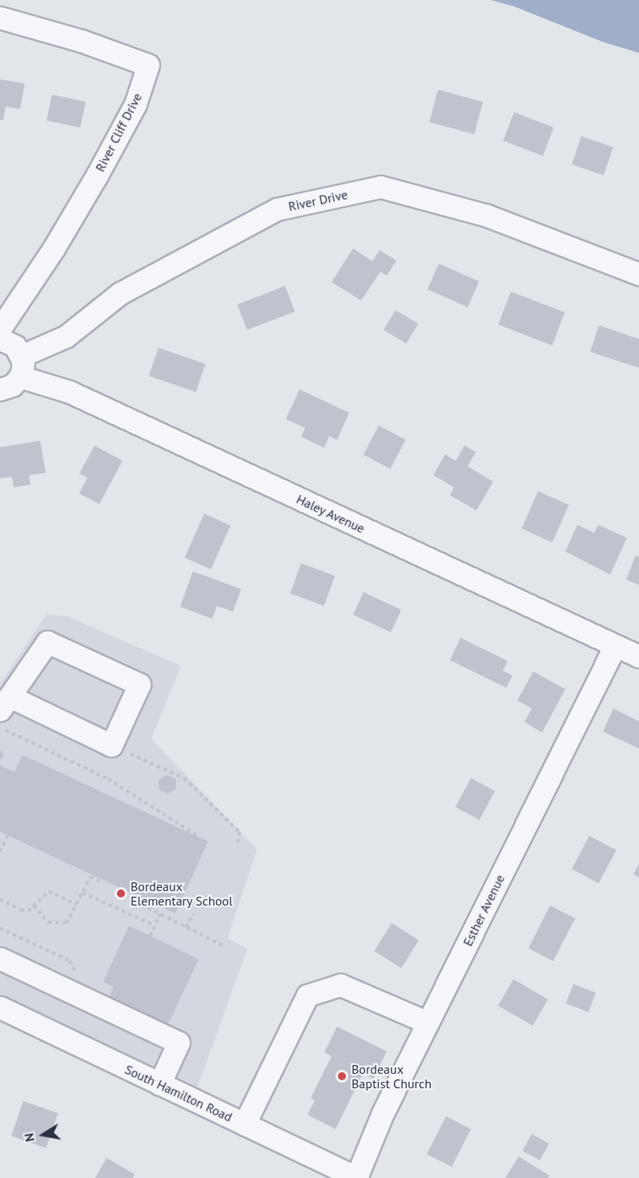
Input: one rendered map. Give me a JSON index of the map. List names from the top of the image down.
{
  "streets": {
    "street": [
      "River Cliff Drive",
      "River Drive",
      "Haley Avenue",
      "Esther Avenue",
      "South Hamilton Road"
    ]
  },
  "crossings": [
    ["River Drive", "Haley Avenue"],
    ["Haley Avenue", "Esther Avenue"],
    ["Esther Avenue", "South Hamilton Road"]
  ],
  "places": ["Bordeaux Elementary School", "Bordeaux Baptist Church"],
  "north": "left"
}
